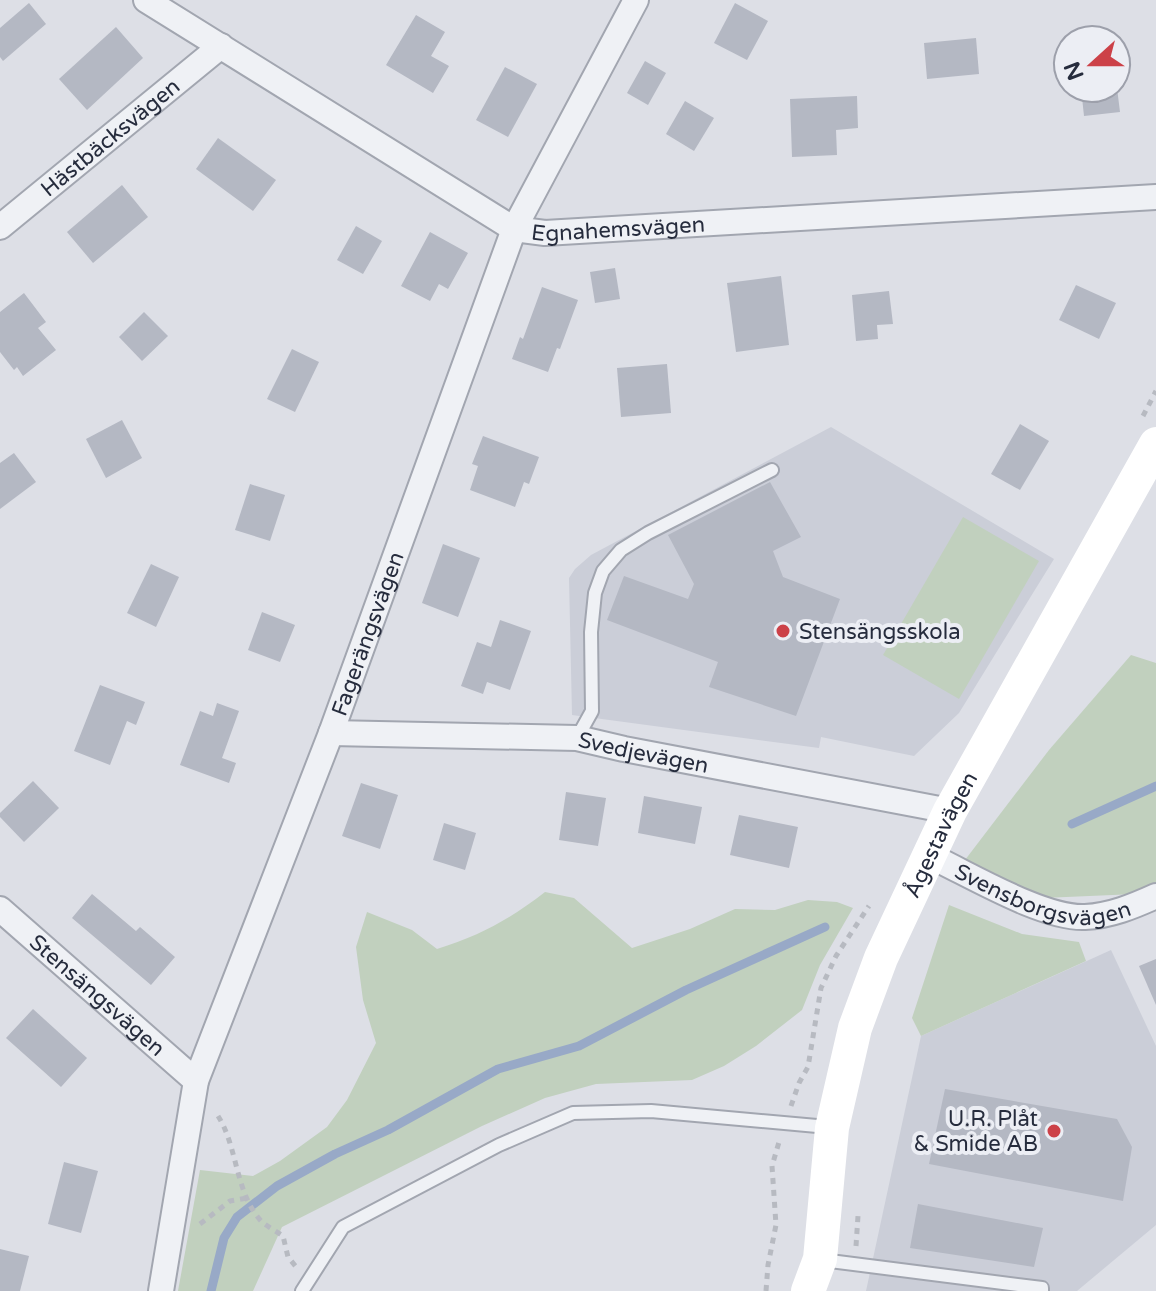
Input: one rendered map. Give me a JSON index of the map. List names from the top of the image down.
{
  "streets": {
    "main road": ["Ågestavägen"],
    "street": [
      "Hästbäcksvägen",
      "Egnahemsvägen",
      "Fagerängsvägen",
      "Svedjevägen",
      "Svensborgsvägen",
      "Stensängsvägen"
    ]
  },
  "crossings": [
    ["Hästbäcksvägen", "Egnahemsvägen"],
    ["Egnahemsvägen", "Fagerängsvägen"],
    ["Fagerängsvägen", "Svedjevägen"],
    ["Fagerängsvägen", "Stensängsvägen"],
    ["Svedjevägen", "Ågestavägen"],
    ["Ågestavägen", "Svensborgsvägen"]
  ],
  "places": ["Stensängsskola", "U.R. Plåt & Smide AB"],
  "north": "left"
}
